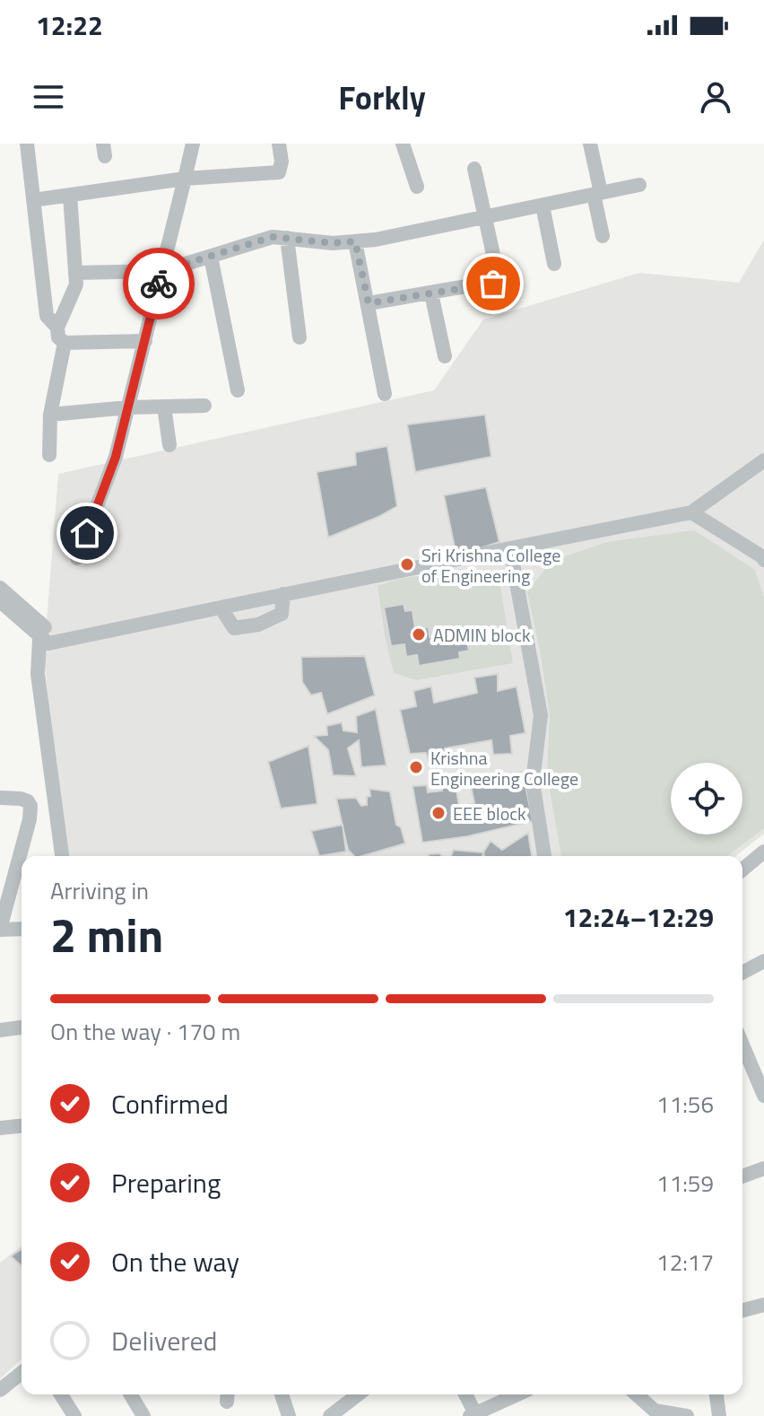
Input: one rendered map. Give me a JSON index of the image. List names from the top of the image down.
{
  "places": [
    "Sri Krishna College of Engineering",
    "ADMIN block",
    "Krishna Engineering College",
    "EEE block"
  ],
  "page": {
    "status": "12:22",
    "header": "Forkly",
    "heading": ["2 min", "Arriving in", "12:24–12:29"],
    "bar": "On the way · 170 m",
    "list": [
      ["Confirmed", "11:56"],
      ["Preparing", "11:59"],
      ["On the way", "12:17"],
      "Delivered"
    ]
  }
}
